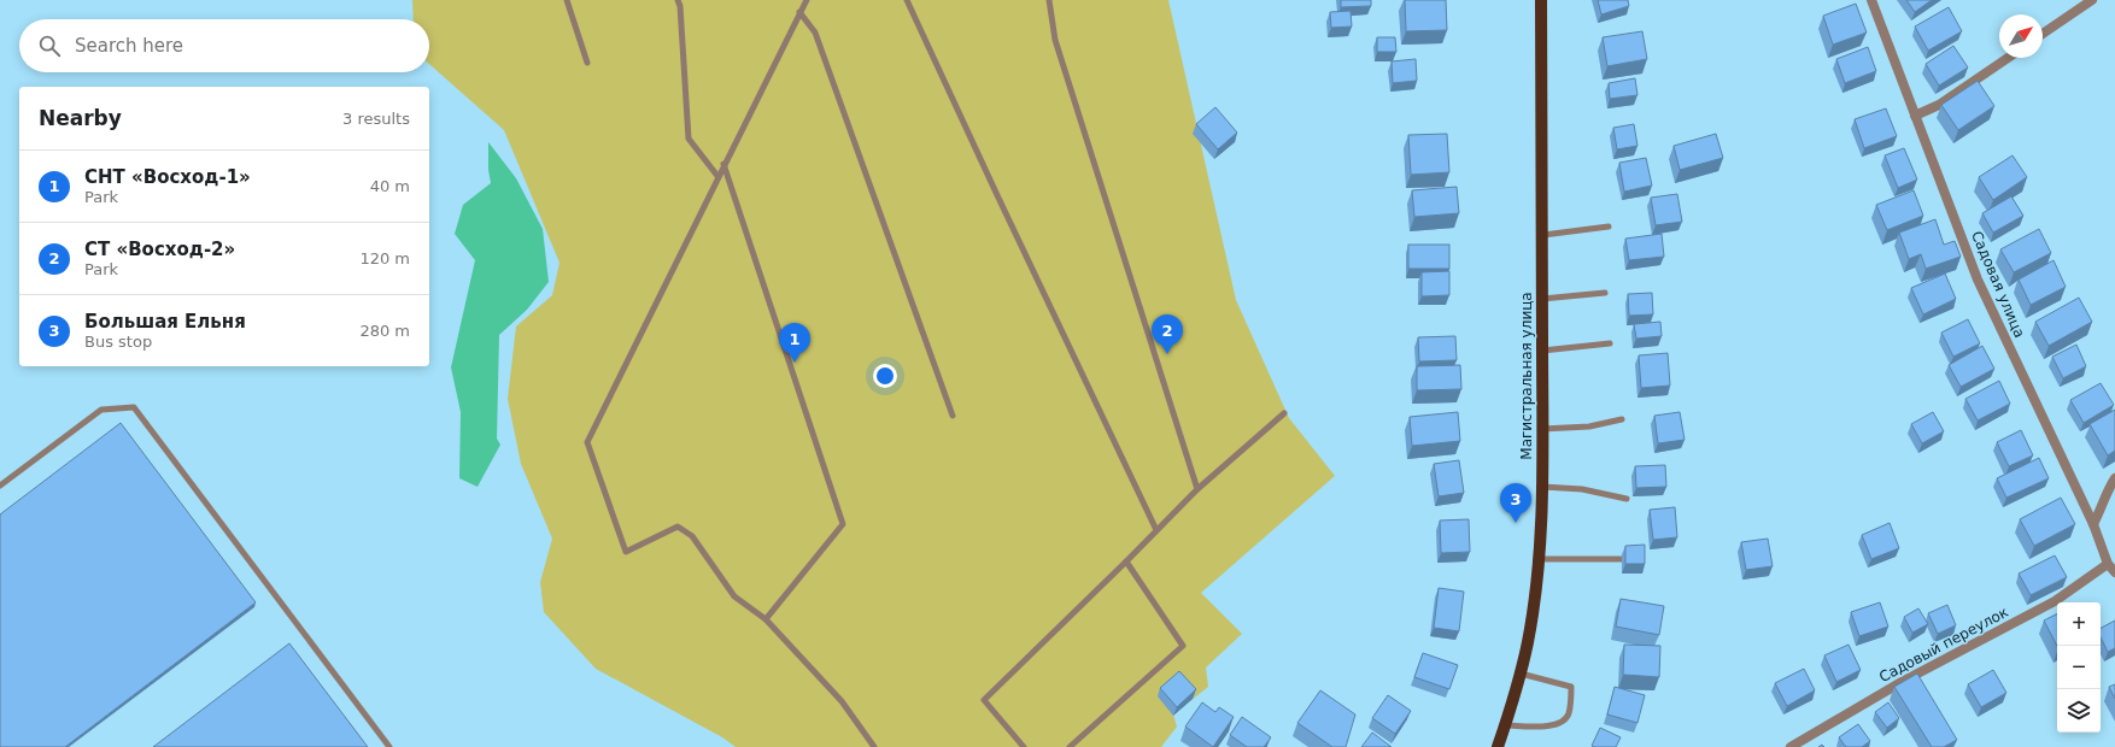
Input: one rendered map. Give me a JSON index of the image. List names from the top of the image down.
{
  "streets": {
    "main road": ["Магистральная улица"],
    "street": ["Садовая улица", "Садовый переулок"]
  },
  "crossings": [
    ["Садовая улица", "Садовый переулок"]
  ],
  "north": "top right",
  "page": {
    "search": "Search here",
    "heading": ["Nearby", "3 results"],
    "list": [
      {
        "mark": "1",
        "name": "СНТ «Восход-1»",
        "note": "Park",
        "value": "40 m"
      },
      {
        "mark": "2",
        "name": "СТ «Восход-2»",
        "note": "Park",
        "value": "120 m"
      },
      {
        "mark": "3",
        "name": "Большая Ельня",
        "note": "Bus stop",
        "value": "280 m"
      }
    ],
    "pins": ["2", "1", "3"],
    "map_buttons": ["+", "−"]
  }
}
